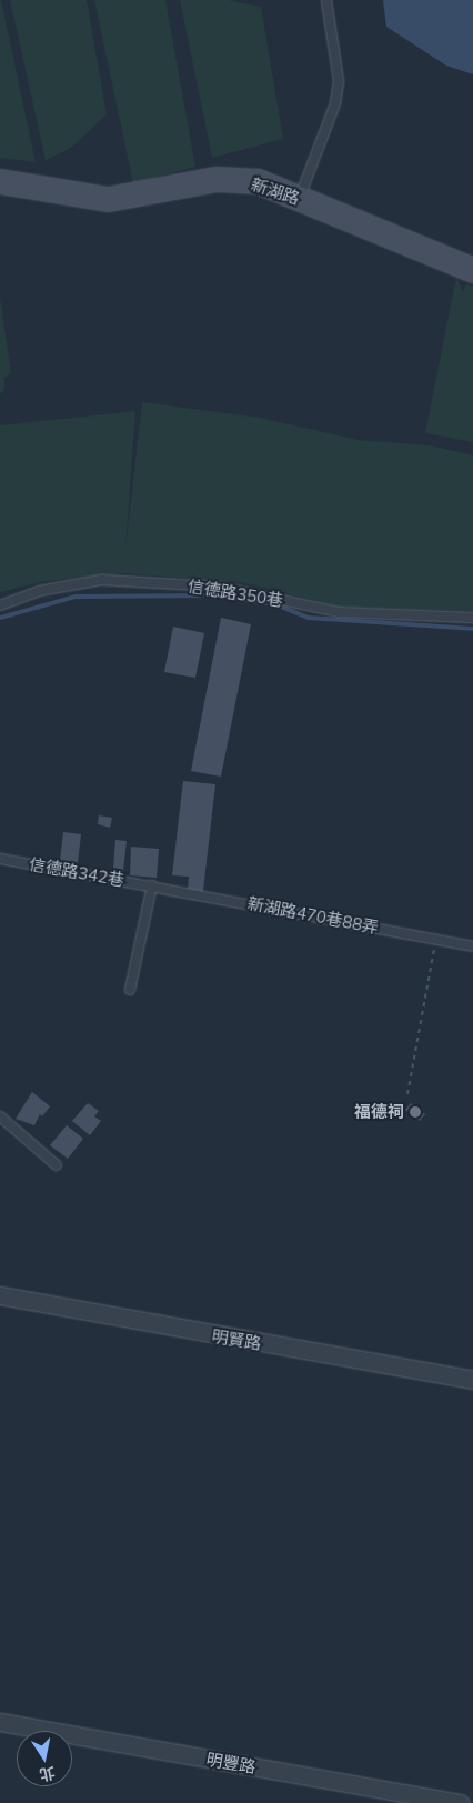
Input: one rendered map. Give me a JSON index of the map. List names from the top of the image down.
{
  "streets": {
    "street": ["新湖路", "明賢路", "明豐路"],
    "lane": ["信德路350巷", "信德路342巷", "新湖路470巷88弄"]
  },
  "crossings": [
    ["信德路342巷", "新湖路470巷88弄"]
  ],
  "places": ["福德祠"],
  "north": "bottom"
}
